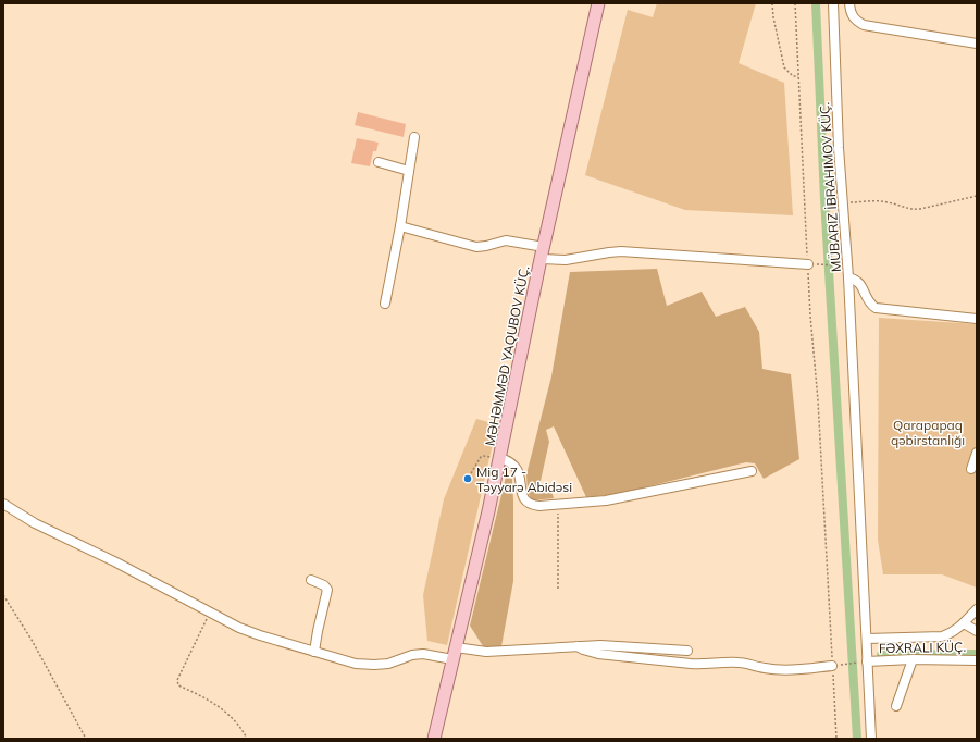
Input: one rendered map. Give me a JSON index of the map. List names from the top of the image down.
{
  "streets": {
    "main road": ["MƏHƏMMƏD YAQUBOV KÜÇ."],
    "street": ["MÜBARIZ İBRAHIMOV KÜÇ."]
  },
  "parks": ["Qarapapaq qəbirstanlığı"],
  "places": ["Mig 17 - Təyyarə Abidəsi"]
}
